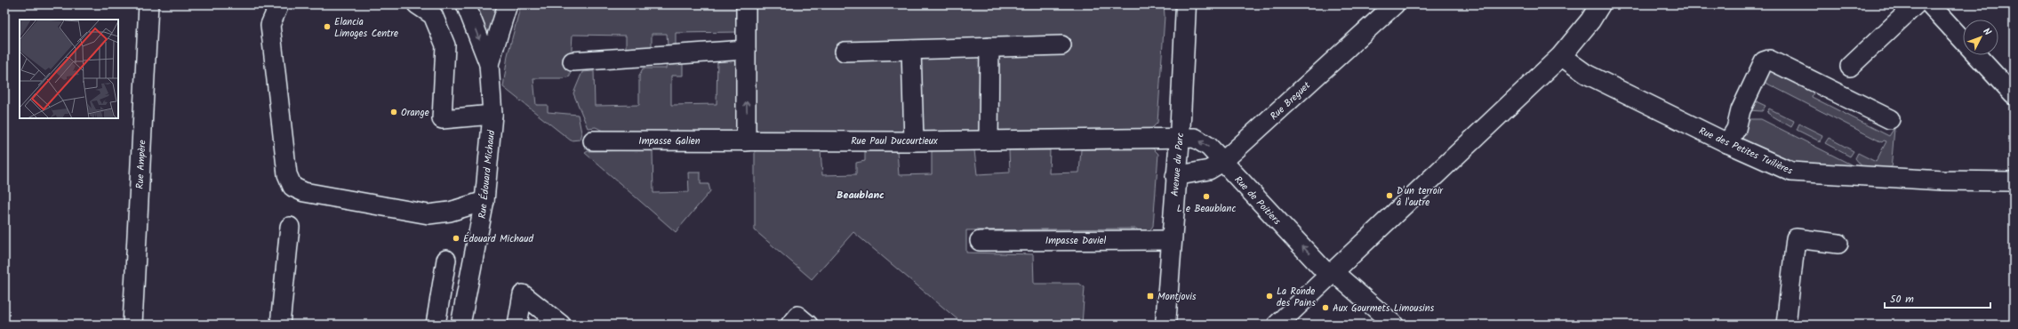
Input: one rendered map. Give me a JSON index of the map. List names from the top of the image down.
{
  "streets": {
    "main road": ["Avenue du Parc"],
    "street": [
      "Rue Breguet",
      "Impasse Galien",
      "Rue Paul Ducourtieux",
      "Rue des Petites Tuilières",
      "Rue Ampère",
      "Rue Édouard Michaud",
      "Rue de Poitiers",
      "Impasse Daviel"
    ]
  },
  "crossings": [
    ["Rue Breguet", "Avenue du Parc"],
    ["Rue Breguet", "Rue de Poitiers"],
    ["Impasse Galien", "Rue Paul Ducourtieux"],
    ["Rue Paul Ducourtieux", "Avenue du Parc"],
    ["Rue Paul Ducourtieux", "Rue de Poitiers"],
    ["Avenue du Parc", "Rue de Poitiers"],
    ["Avenue du Parc", "Impasse Daviel"]
  ],
  "one_way": ["Rue de Poitiers"],
  "districts": ["Beaublanc"],
  "places": {
    "other": [
      "Elancia Limoges Centre",
      "Orange",
      "D'un terroir à l'autre",
      "L e Beaublanc",
      "Édouard Michaud",
      "La Ronde des Pains",
      "Aux Gourmets Limousins"
    ],
    "transit": ["Montjovis"]
  },
  "scale_bar": "50 m",
  "north": "top right"
}
